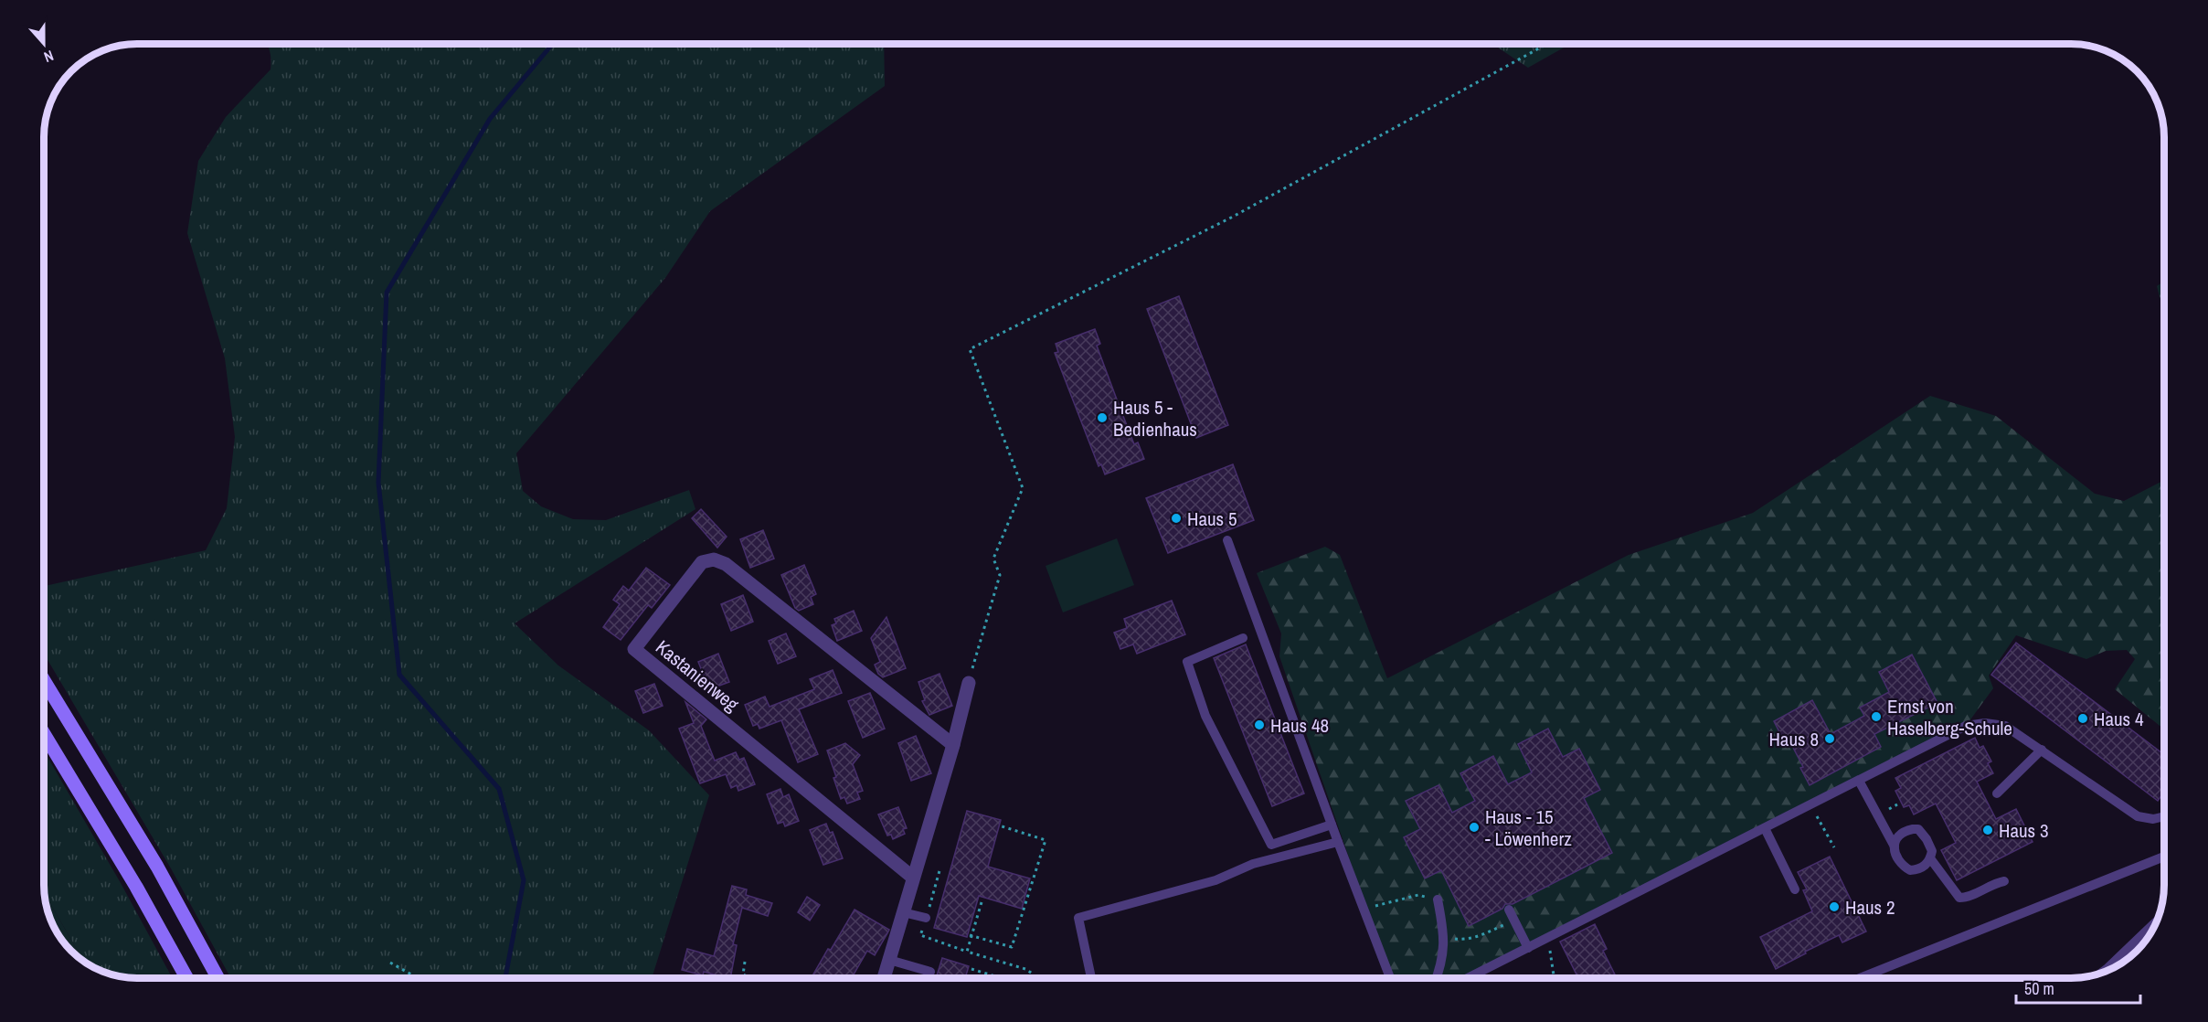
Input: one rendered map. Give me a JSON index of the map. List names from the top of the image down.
{
  "streets": {
    "street": ["Kastanienweg"]
  },
  "places": [
    "Haus 5 - Bedienhaus",
    "Haus 5",
    "Ernst von Haselberg-Schule",
    "Haus 4",
    "Haus 48",
    "Haus 8",
    "Haus - 15 - Löwenherz",
    "Haus 3",
    "Haus 2"
  ],
  "scale_bar": "50 m",
  "north": "bottom"
}
